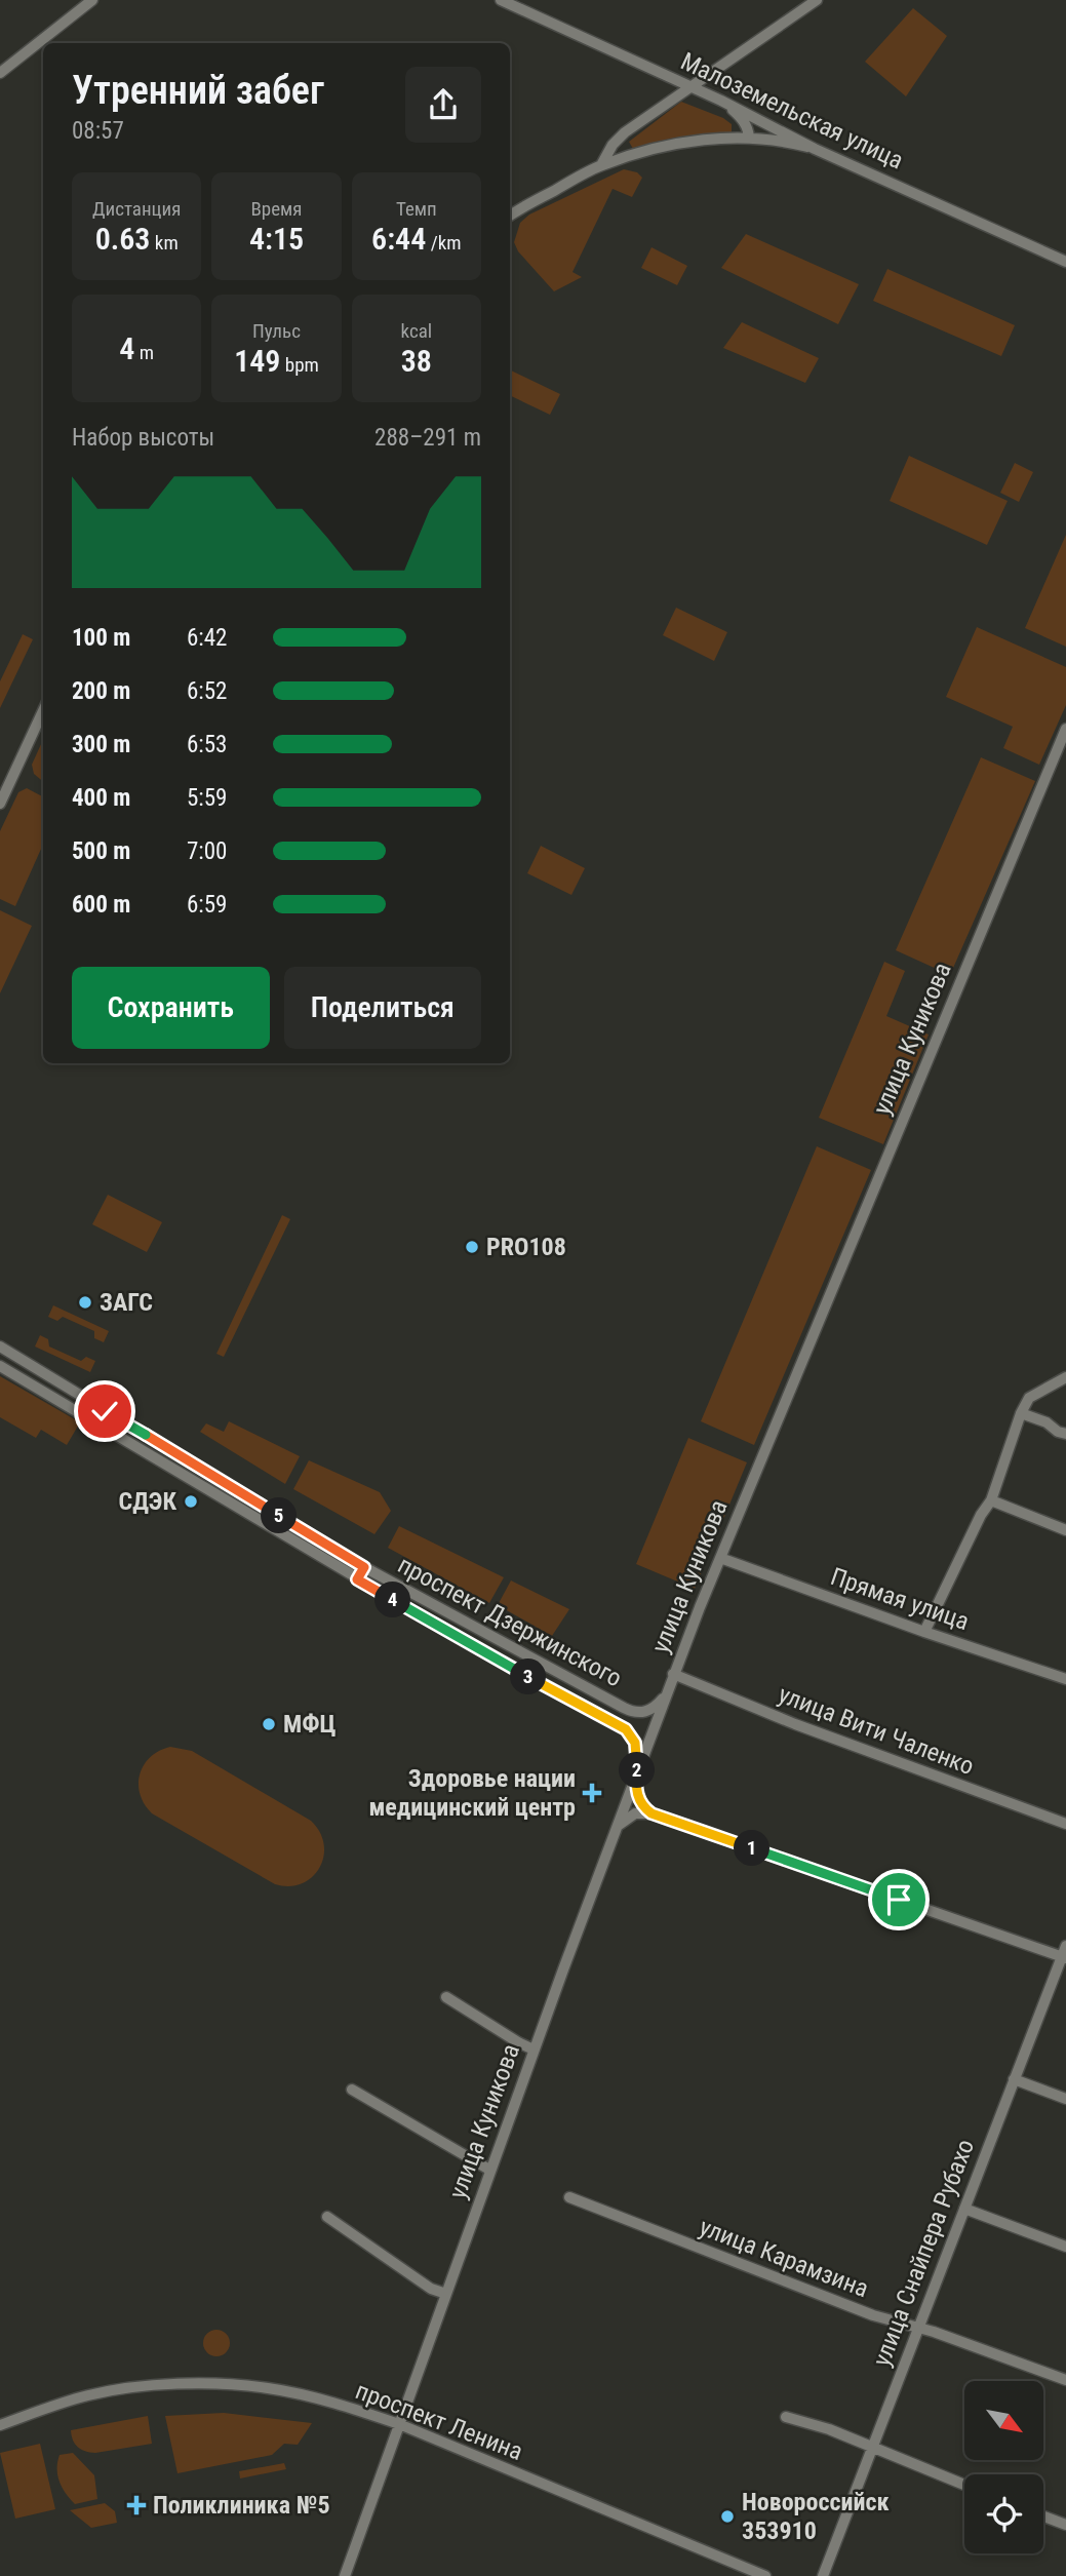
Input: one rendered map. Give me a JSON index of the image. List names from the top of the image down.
{
  "streets": {
    "street": [
      "Малоземельская улица",
      "улица Куникова",
      "Прямая улица",
      "проспект Дзержинского",
      "улица Вити Чаленко",
      "улица Снайпера Рубахо",
      "улица Карамзина",
      "проспект Ленина"
    ]
  },
  "crossings": [
    ["улица Куникова", "Прямая улица"],
    ["улица Куникова", "проспект Дзержинского"],
    ["улица Куникова", "улица Вити Чаленко"],
    ["улица Куникова", "проспект Ленина"],
    ["улица Снайпера Рубахо", "улица Карамзина"]
  ],
  "places": {
    "other": [
      "PRO108",
      "ЗАГС",
      "СДЭК",
      "МФЦ",
      "Новороссийск 353910"
    ],
    "health": ["Здоровье нации медицинский центр", "Поликлиника №5"]
  },
  "north": "bottom right",
  "page": {
    "heading": ["Утренний забег", "08:57"],
    "stats": [
      ["Дистанция", "0.63 km"],
      ["Время", "4:15"],
      ["Темп", "6:44 /km"],
      ["4 m"],
      ["Пульс", "149 bpm"],
      ["kcal", "38"]
    ],
    "chart": ["Набор высоты", "288–291 m"],
    "list": [
      {
        "name": "100 m",
        "note": "6:42"
      },
      {
        "name": "200 m",
        "note": "6:52"
      },
      {
        "name": "300 m",
        "note": "6:53"
      },
      {
        "name": "400 m",
        "note": "5:59"
      },
      {
        "name": "500 m",
        "note": "7:00"
      },
      {
        "name": "600 m",
        "note": "6:59"
      }
    ],
    "buttons": ["Сохранить", "Поделиться"],
    "pins": [
      "5",
      "4",
      "3",
      "2",
      "1"
    ]
  }
}
